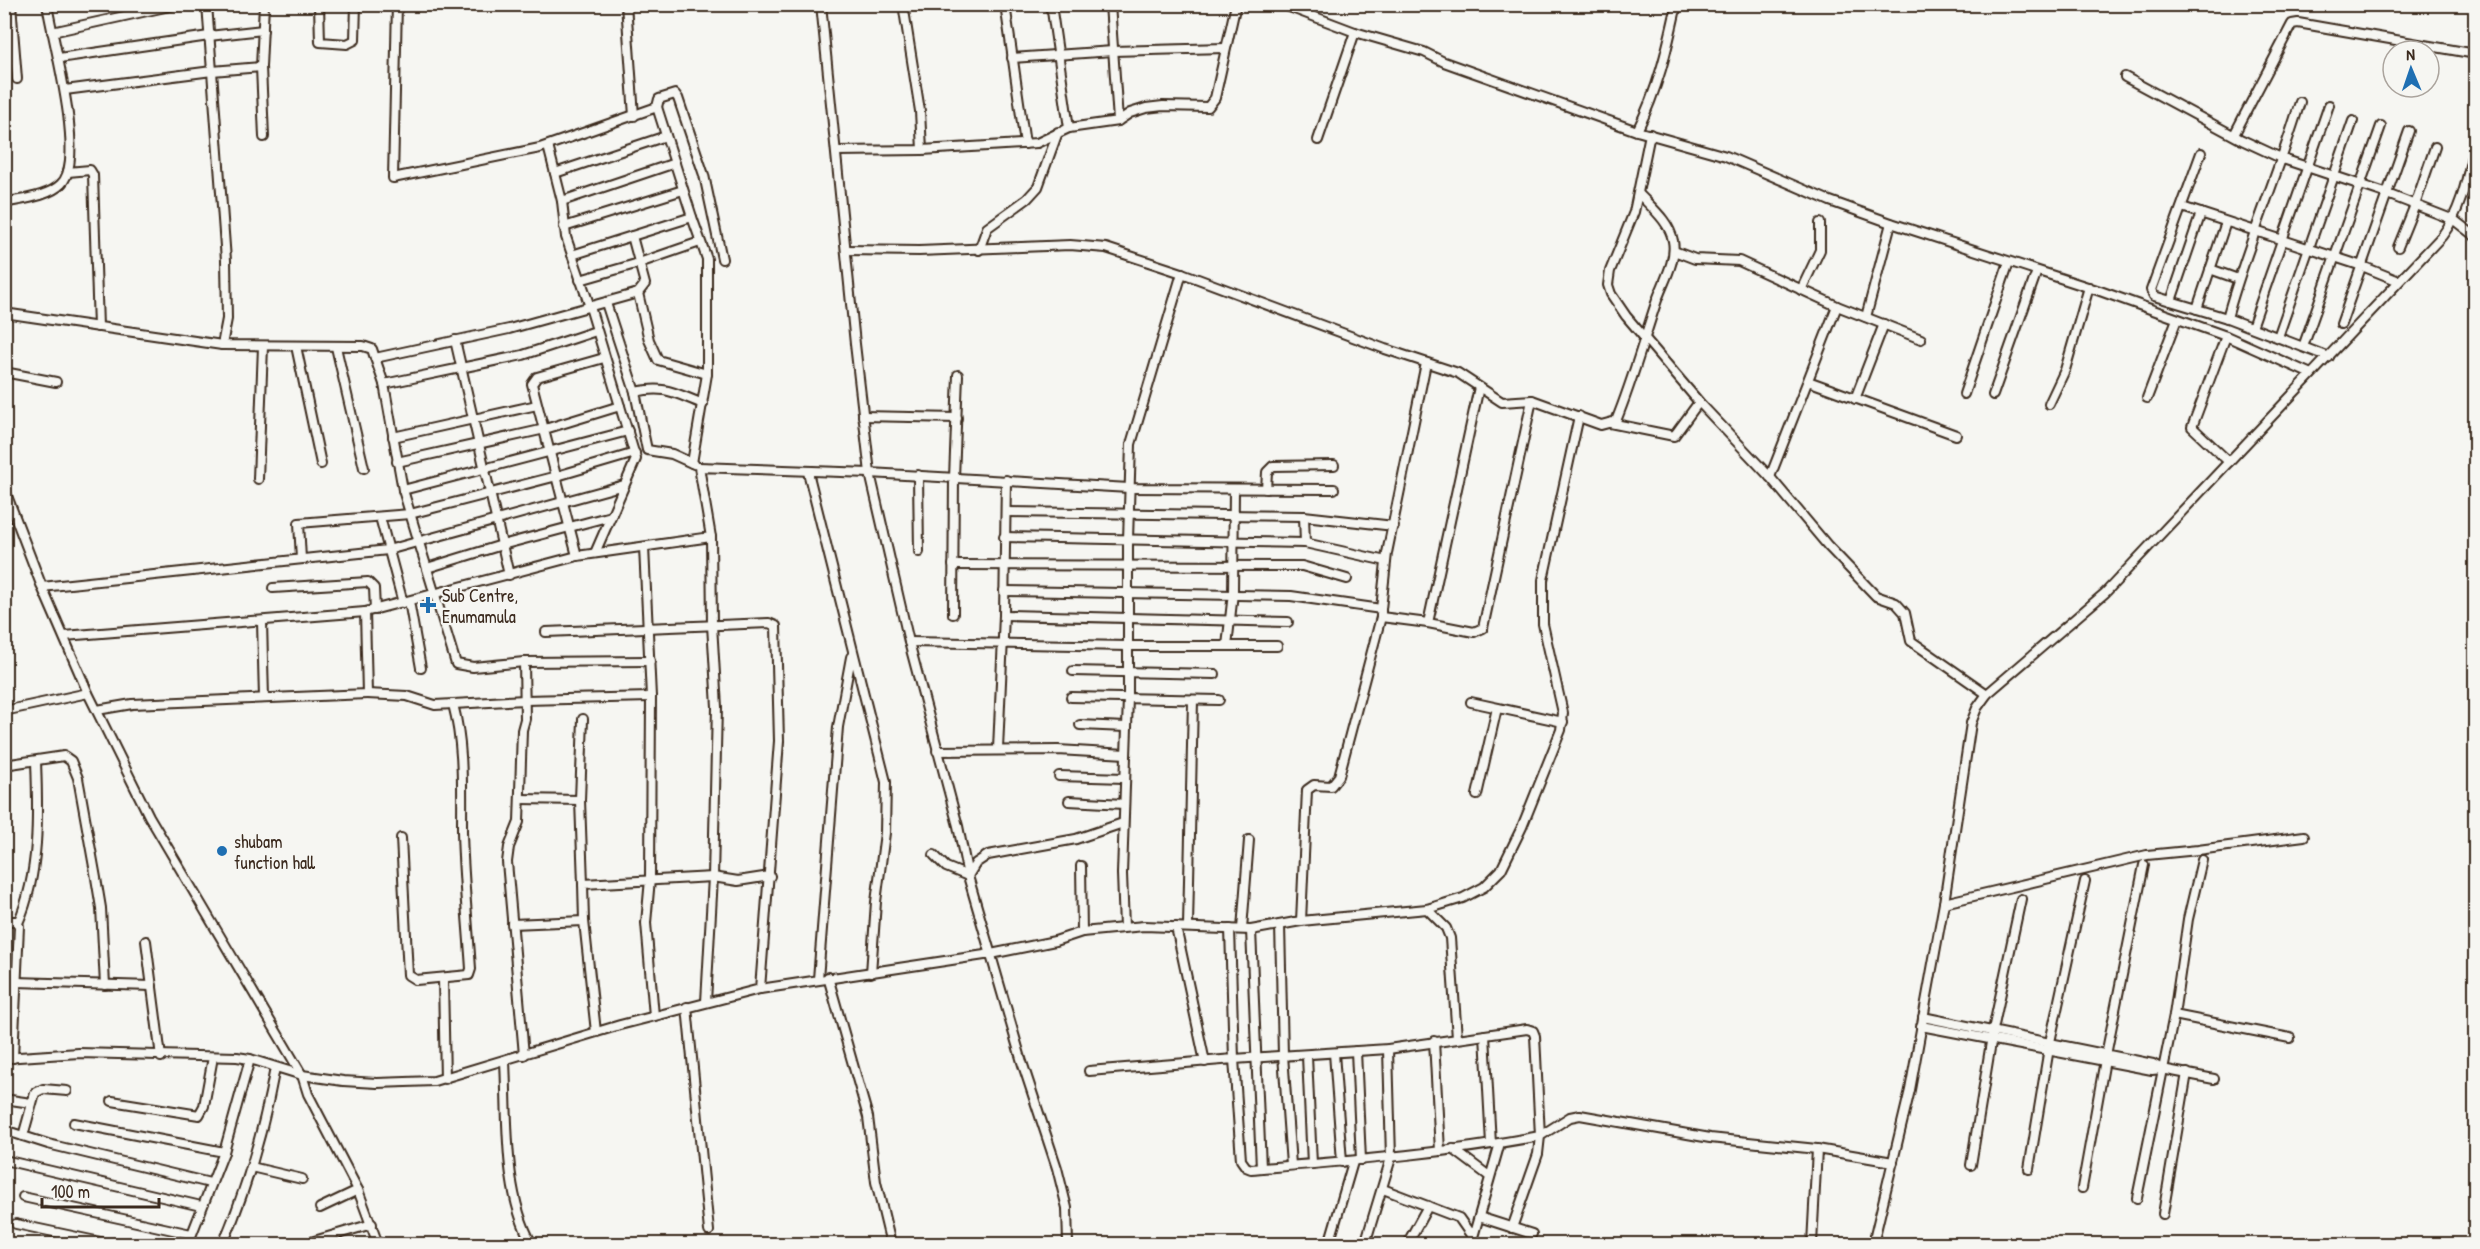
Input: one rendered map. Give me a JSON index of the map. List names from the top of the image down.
{
  "places": {
    "health": ["Sub Centre, Enumamula"],
    "other": ["shubam function hall"]
  },
  "scale_bar": "100 m",
  "north": "top"
}
